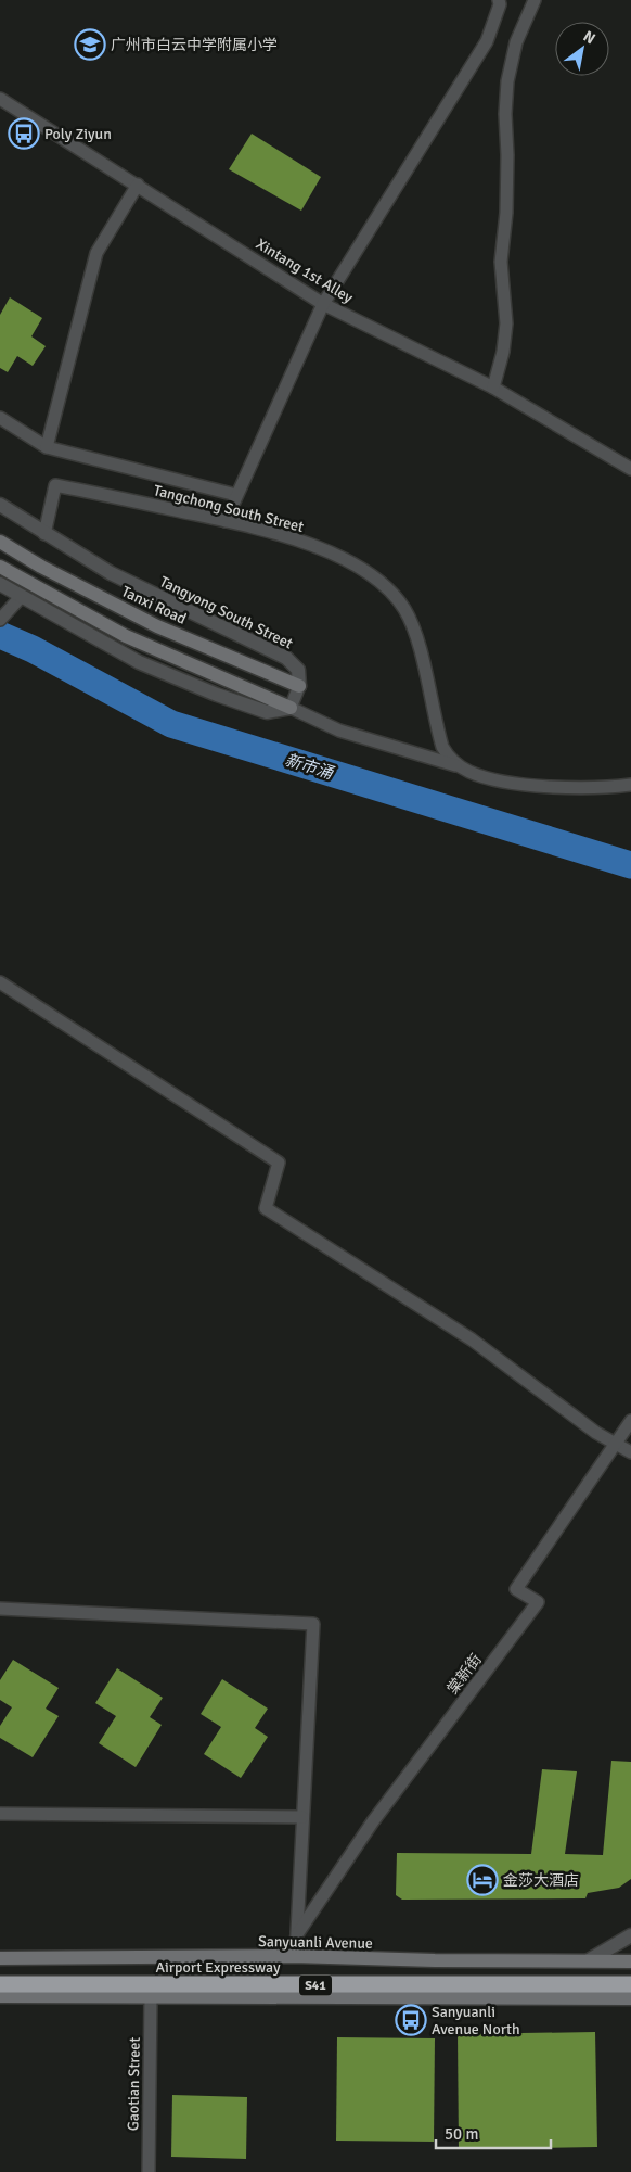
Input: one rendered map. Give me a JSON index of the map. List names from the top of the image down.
{
  "streets": {
    "highway": ["Airport Expressway", "S41"],
    "main road": ["Tanxi Road", "Sanyuanli Avenue"],
    "street": [
      "Xintang 1st Alley",
      "Tangchong South Street",
      "Tangyong South Street",
      "棠新街",
      "Gaotian Street"
    ]
  },
  "crossings": [
    ["Tangchong South Street", "Tangyong South Street"],
    ["Tanxi Road", "Tangyong South Street"],
    ["棠新街", "Sanyuanli Avenue"]
  ],
  "water": ["新市涌"],
  "places": {
    "school or university": ["广州市白云中学附属小学"],
    "bus stop": ["Poly Ziyun", "Sanyuanli Avenue North"],
    "hotel": ["金莎大酒店"]
  },
  "scale_bar": "50 m",
  "north": "top right"
}
